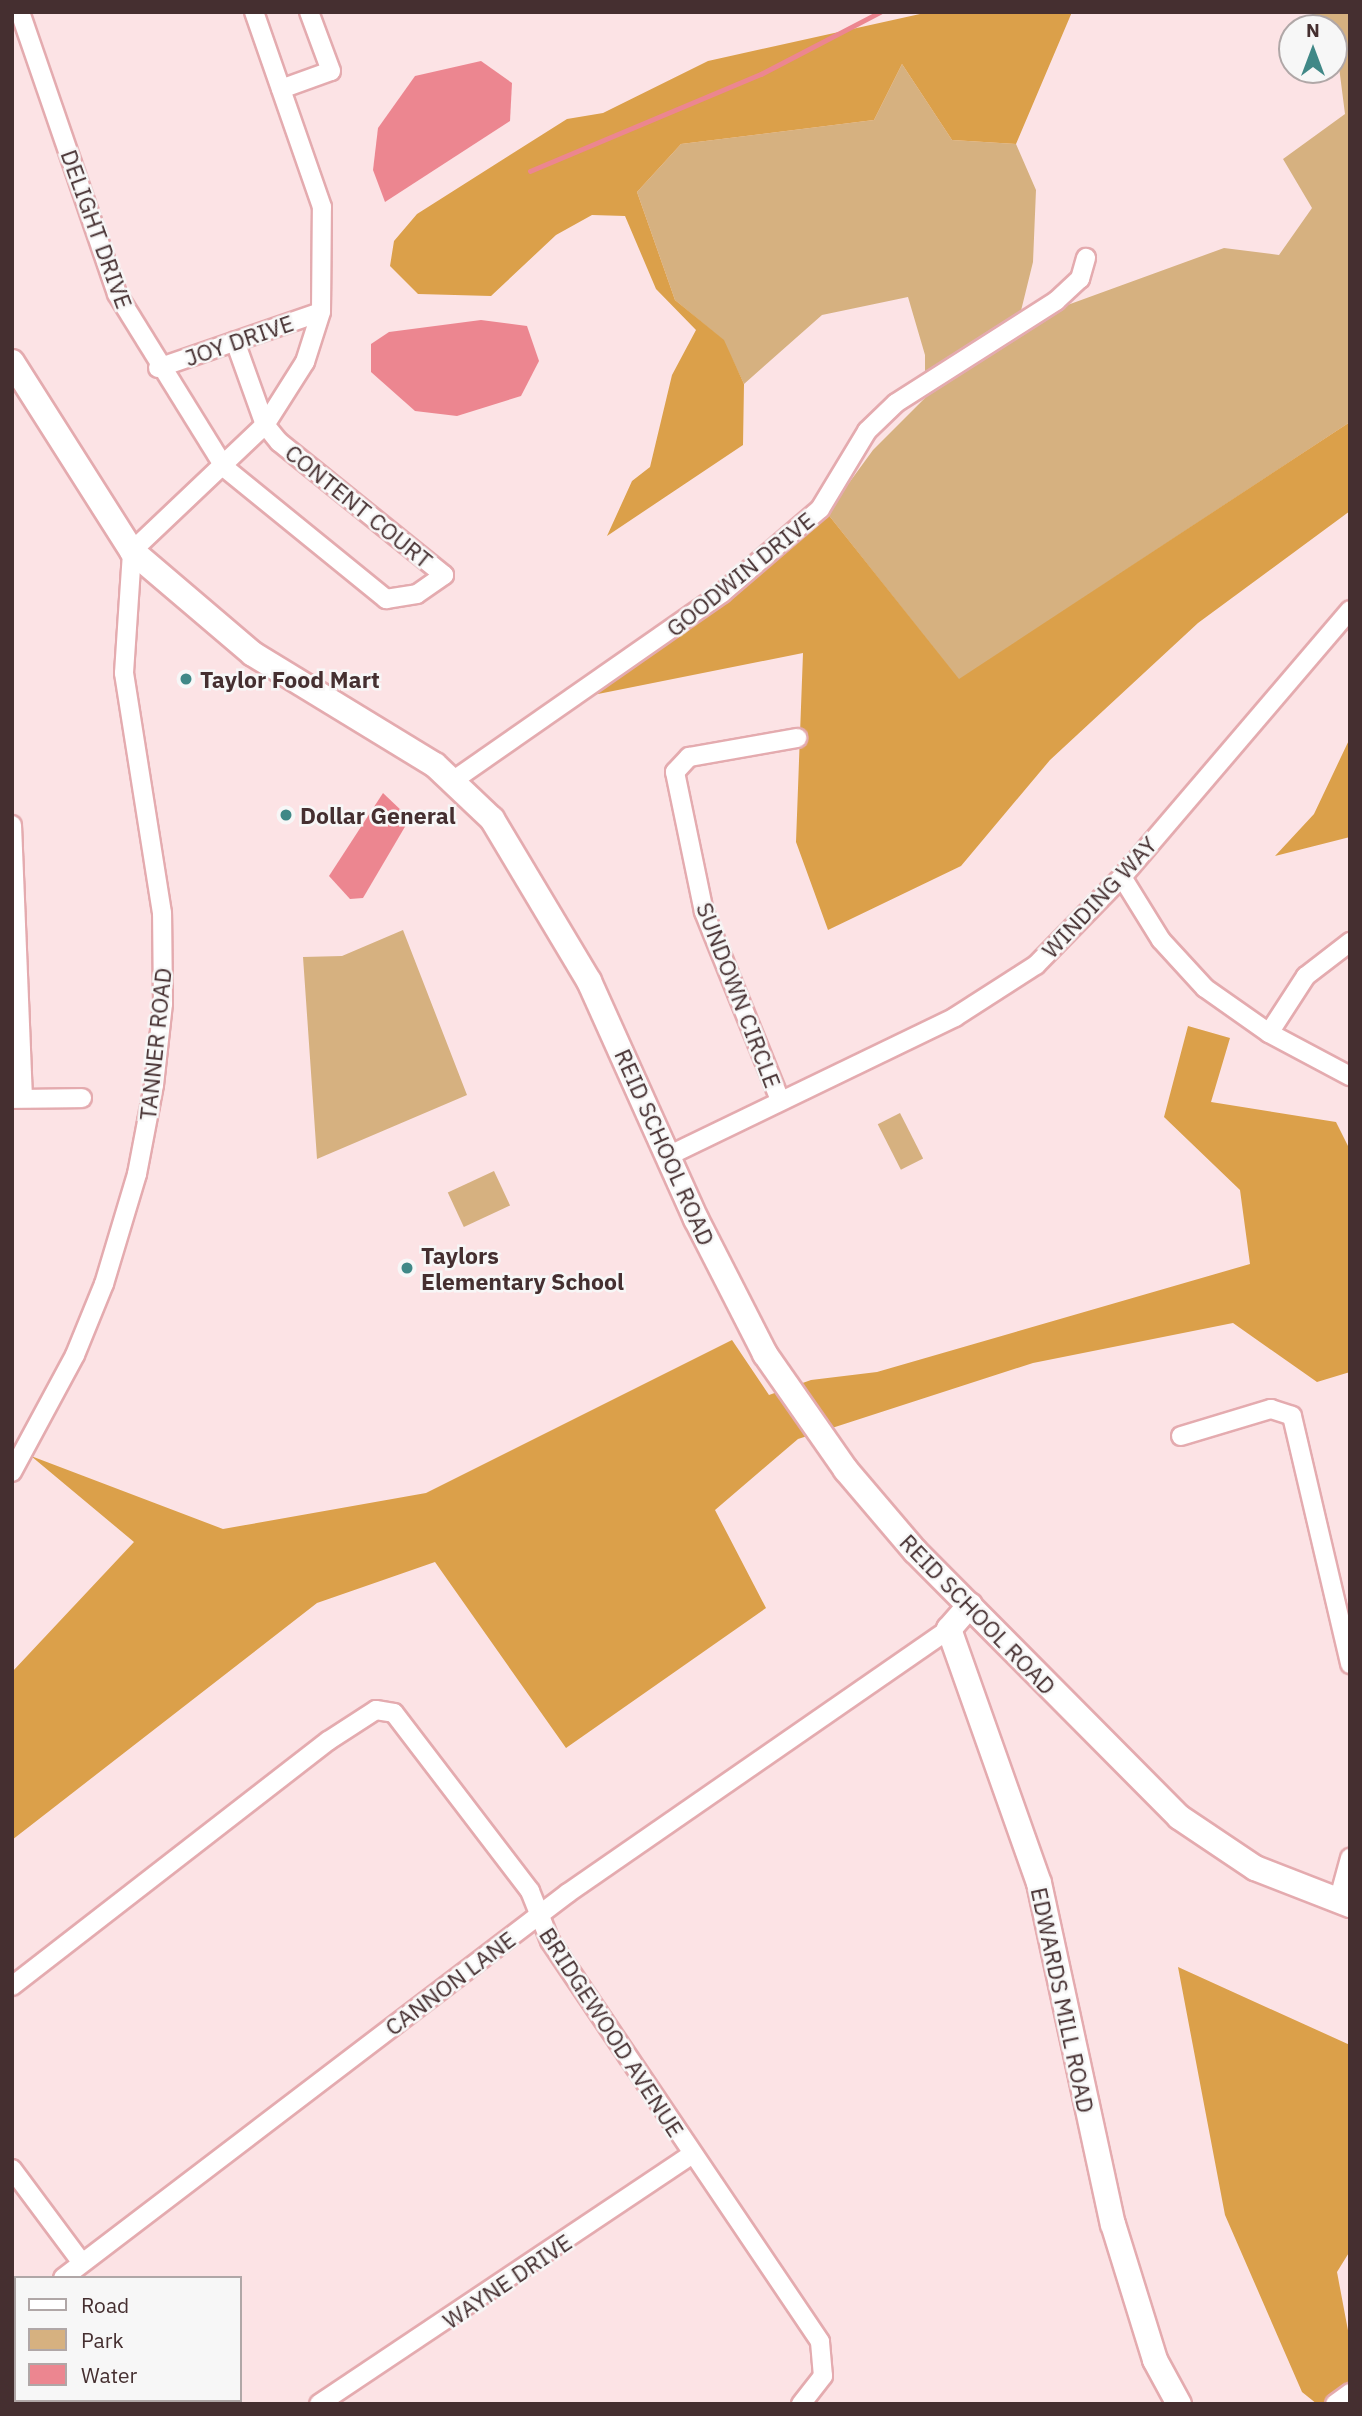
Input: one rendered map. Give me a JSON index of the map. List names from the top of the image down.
{
  "streets": {
    "street": [
      "DELIGHT DRIVE",
      "JOY DRIVE",
      "CONTENT COURT",
      "GOODWIN DRIVE",
      "WINDING WAY",
      "SUNDOWN CIRCLE",
      "TANNER ROAD",
      "REID SCHOOL ROAD",
      "CANNON LANE",
      "EDWARDS MILL ROAD",
      "BRIDGEWOOD AVENUE",
      "WAYNE DRIVE"
    ]
  },
  "crossings": [
    ["DELIGHT DRIVE", "JOY DRIVE"],
    ["DELIGHT DRIVE", "CONTENT COURT"],
    ["JOY DRIVE", "CONTENT COURT"],
    ["GOODWIN DRIVE", "REID SCHOOL ROAD"],
    ["WINDING WAY", "SUNDOWN CIRCLE"],
    ["WINDING WAY", "REID SCHOOL ROAD"],
    ["TANNER ROAD", "REID SCHOOL ROAD"],
    ["CANNON LANE", "EDWARDS MILL ROAD"],
    ["CANNON LANE", "BRIDGEWOOD AVENUE"],
    ["BRIDGEWOOD AVENUE", "WAYNE DRIVE"]
  ],
  "places": ["Taylor Food Mart", "Dollar General", "Taylors Elementary School"],
  "legend": ["Road", "Park", "Water"],
  "north": "top"
}
